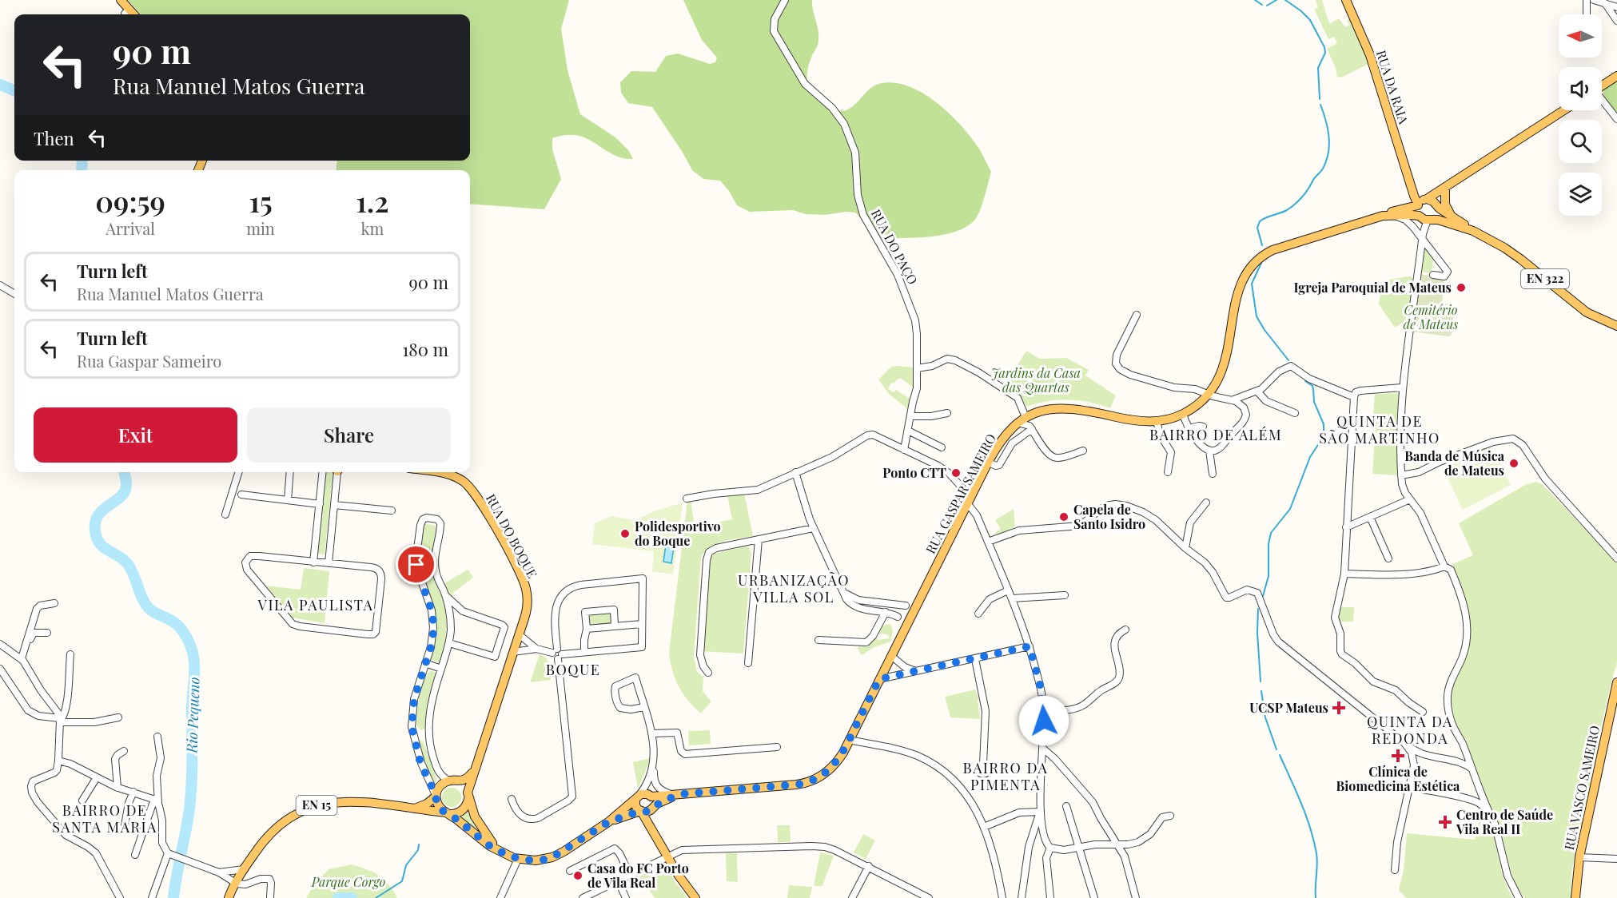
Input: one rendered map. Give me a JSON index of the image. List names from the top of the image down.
{
  "streets": {
    "main road": [
      "RUA DA RAIA",
      "EN 322",
      "RUA GASPAR SAMEIRO",
      "RUA DO BOQUE",
      "RUA VASCO SAMEIRO",
      "EN 15"
    ],
    "street": ["RUA DO PAÇO"]
  },
  "crossings": [
    ["RUA DO BOQUE", "EN 15"]
  ],
  "districts": [
    "QUINTA DE SÃO MARTINHO",
    "BAIRRO DE ALÉM",
    "URBANIZAÇÃO VILLA SOL",
    "VILA PAULISTA",
    "BOQUE",
    "QUINTA DA REDONDA",
    "BAIRRO DA PIMENTA",
    "BAIRRO DE SANTA MARIA"
  ],
  "water": ["Rio Pequeno"],
  "parks": ["Cemitério de Mateus", "Jardins da Casa das Quartas", "Parque Corgo"],
  "places": {
    "other": [
      "Igreja Paroquial de Mateus",
      "Banda de Música de Mateus",
      "Ponto CTT",
      "Capela de Santo Isidro",
      "Polidesportivo do Boque",
      "Casa do FC Porto de Vila Real"
    ],
    "health": ["UCSP Mateus", "Clínica de Biomedicina Estética", "Centro de Saúde Vila Real II"]
  },
  "north": "left",
  "page": {
    "turn": ["90 m", "Rua Manuel Matos Guerra"],
    "then": "Then",
    "eta": [
      "09:59",
      "Arrival",
      "15",
      "min",
      "1.2",
      "km"
    ],
    "list": [
      {
        "name": "Turn left",
        "note": "Rua Manuel Matos Guerra",
        "value": "90 m"
      },
      {
        "name": "Turn left",
        "note": "Rua Gaspar Sameiro",
        "value": "180 m"
      }
    ],
    "buttons": ["Exit", "Share"]
  }
}
